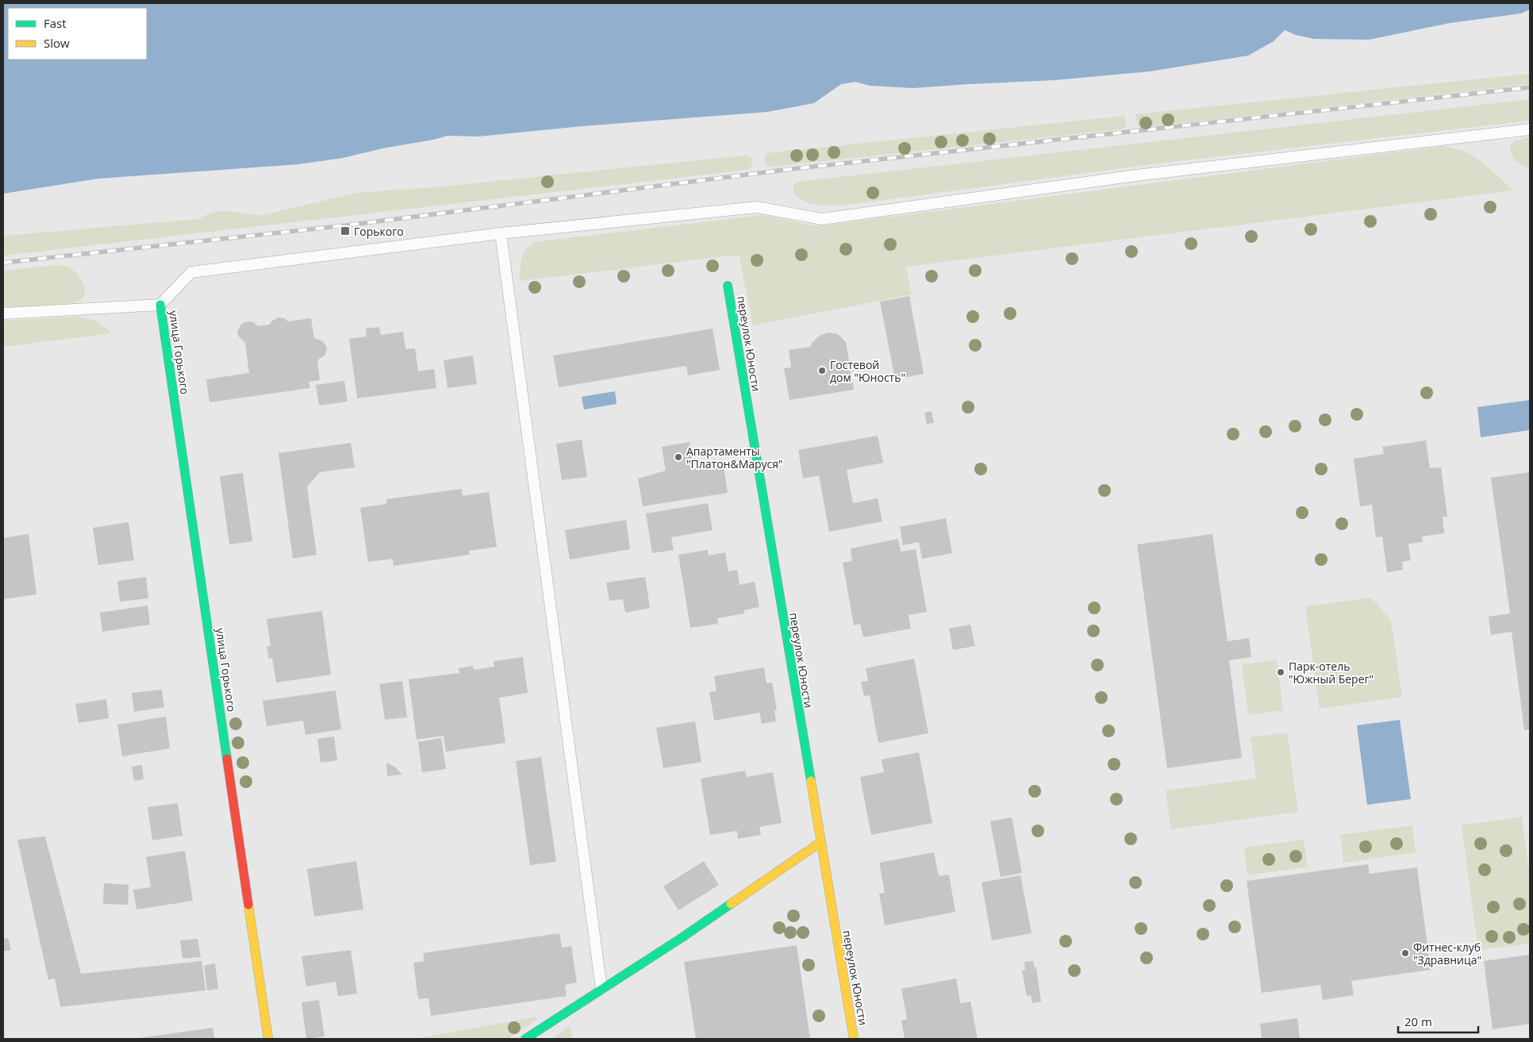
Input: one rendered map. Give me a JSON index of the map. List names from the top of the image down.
{
  "streets": {
    "street": ["переулок Юности", "улица Горького"]
  },
  "places": {
    "transit": ["Горького"],
    "other": [
      "Гостевой дом \"Юность\"",
      "Апартаменты \"Платон&Маруся\"",
      "Парк-отель \"Южный Берег\"",
      "Фитнес-клуб \"Здравница\""
    ]
  },
  "legend": ["Fast", "Slow"],
  "scale_bar": "20 m"
}
